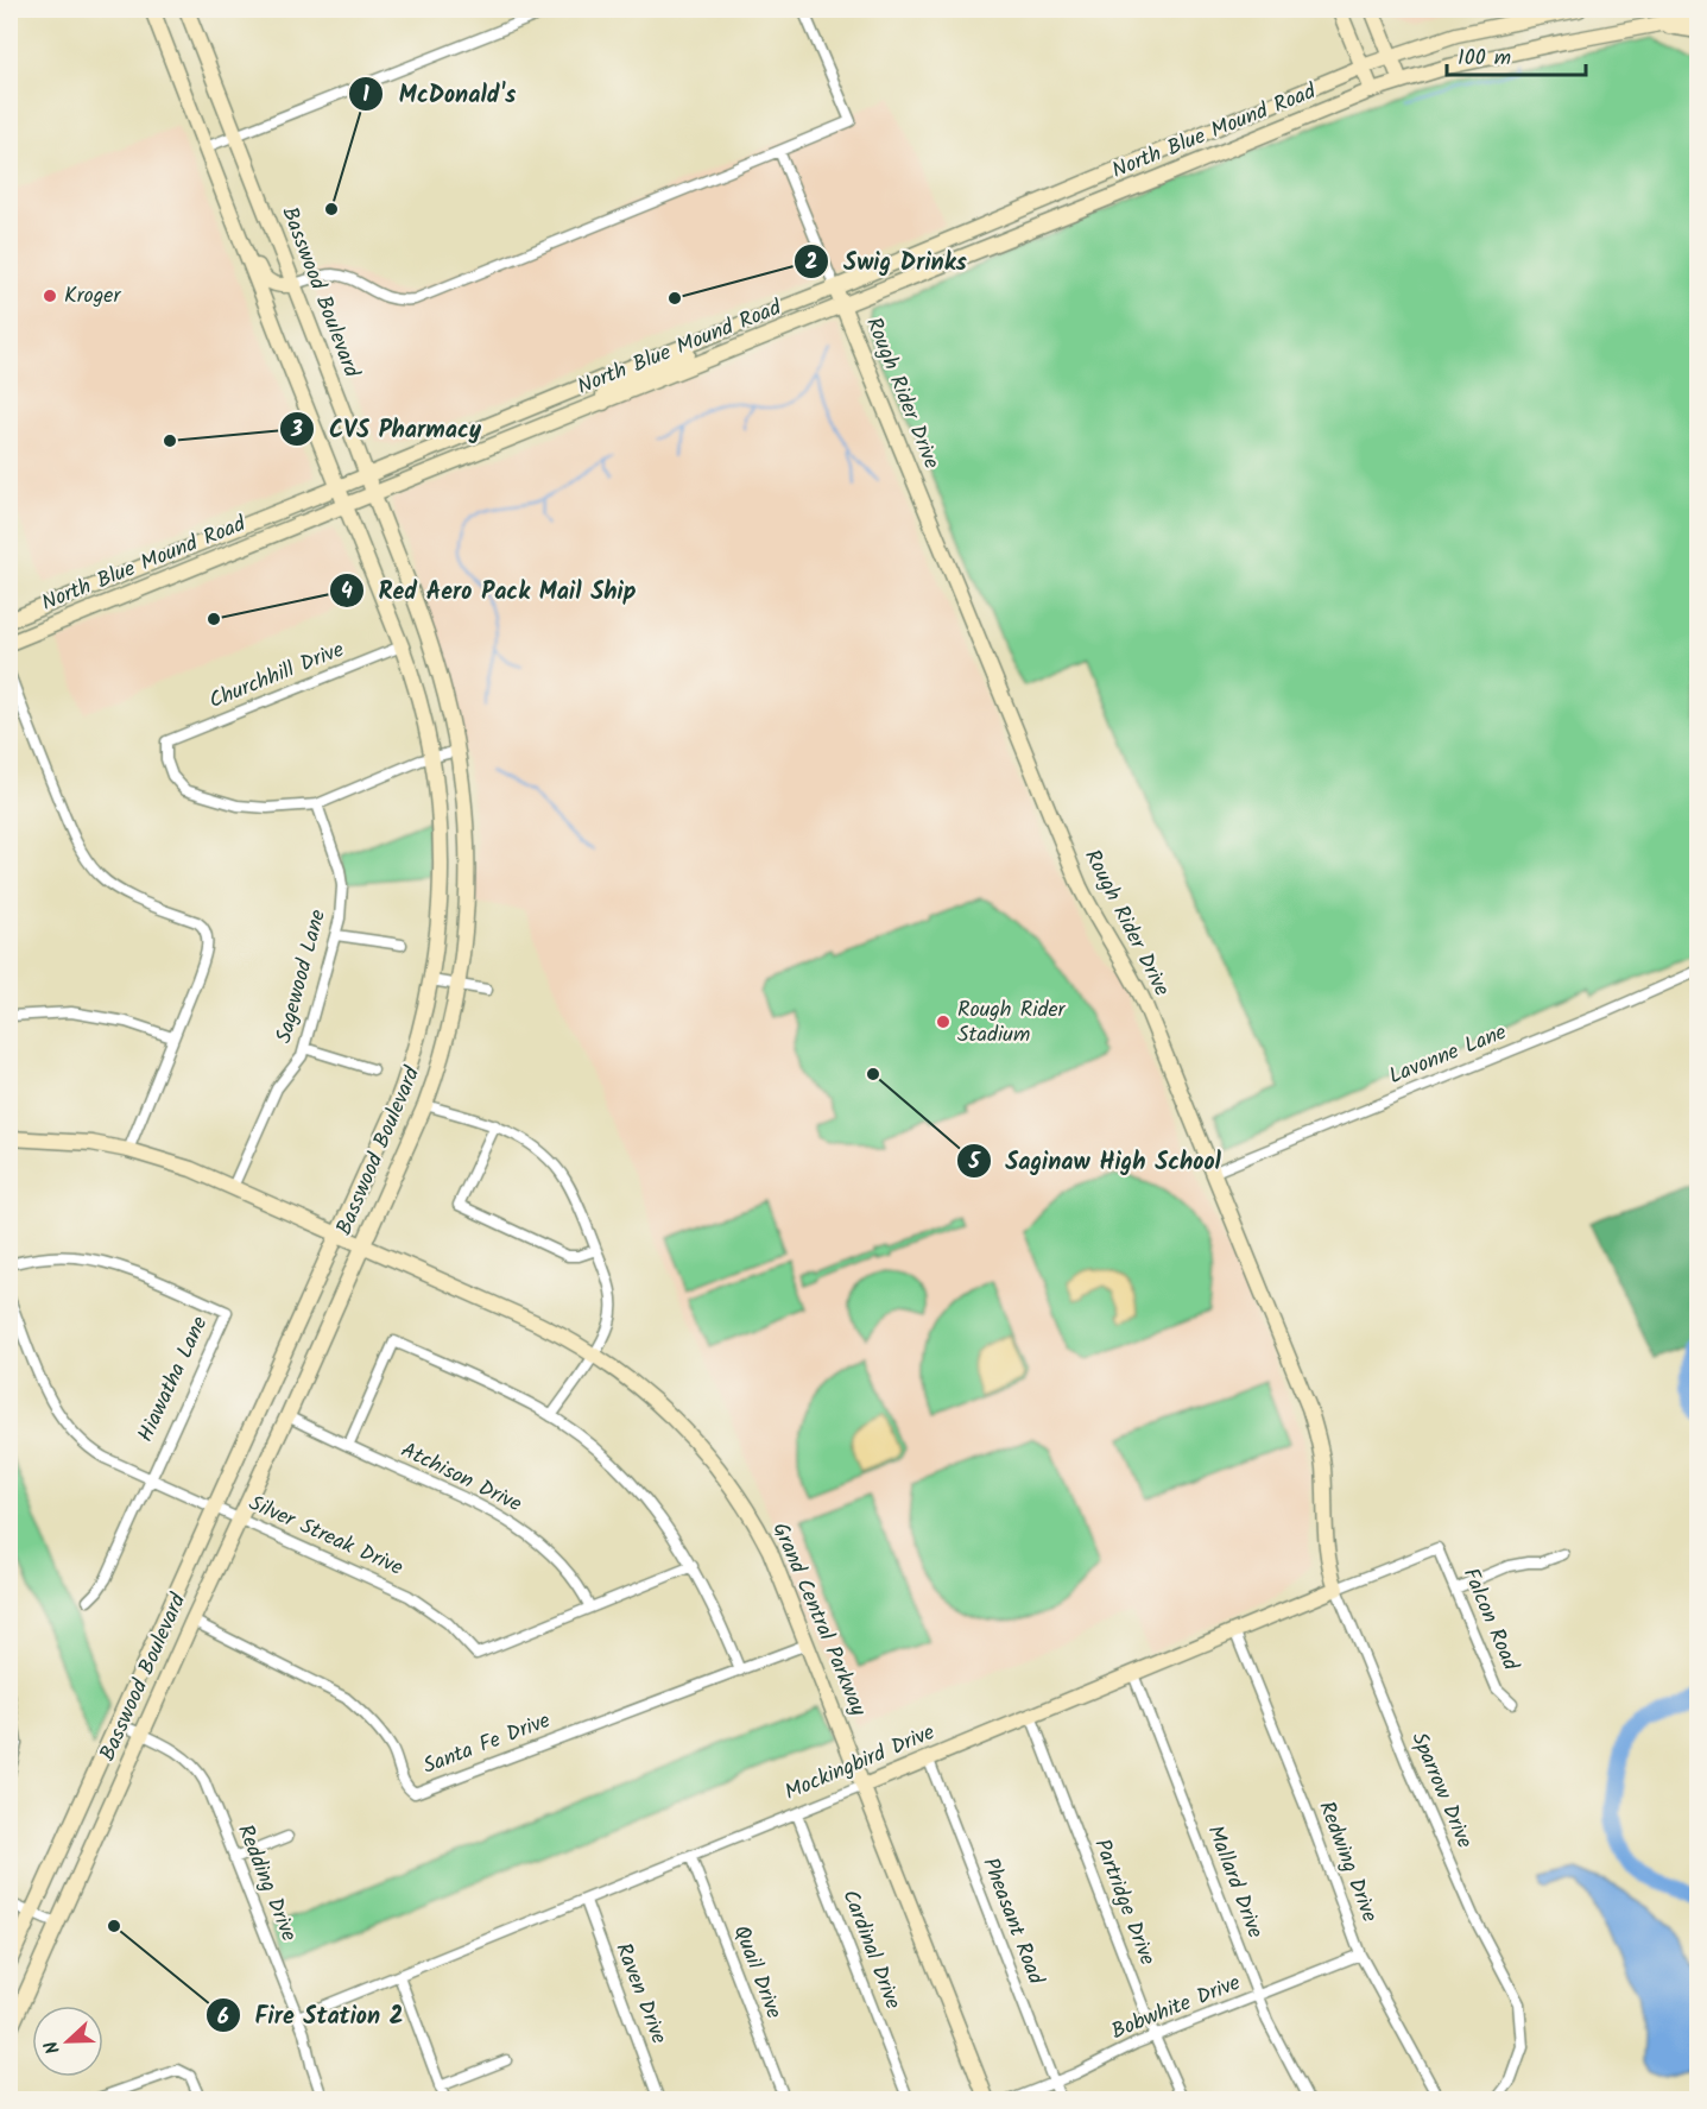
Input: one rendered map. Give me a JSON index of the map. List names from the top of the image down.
{
  "streets": {
    "main road": [
      "North Blue Mound Road",
      "Basswood Boulevard",
      "Rough Rider Drive",
      "Grand Central Parkway",
      "Mockingbird Drive"
    ],
    "street": [
      "Churchhill Drive",
      "Sagewood Lane",
      "Lavonne Lane",
      "Hiawatha Lane",
      "Atchison Drive",
      "Silver Streak Drive",
      "Falcon Road",
      "Santa Fe Drive",
      "Sparrow Drive",
      "Redwing Drive",
      "Mallard Drive",
      "Redding Drive",
      "Partridge Drive",
      "Pheasant Road",
      "Cardinal Drive",
      "Quail Drive",
      "Raven Drive",
      "Bobwhite Drive"
    ]
  },
  "crossings": [
    ["North Blue Mound Road", "Basswood Boulevard"],
    ["North Blue Mound Road", "Rough Rider Drive"],
    ["Basswood Boulevard", "Churchhill Drive"],
    ["Basswood Boulevard", "Atchison Drive"],
    ["Basswood Boulevard", "Silver Streak Drive"],
    ["Basswood Boulevard", "Grand Central Parkway"],
    ["Basswood Boulevard", "Santa Fe Drive"],
    ["Basswood Boulevard", "Redding Drive"],
    ["Rough Rider Drive", "Lavonne Lane"],
    ["Rough Rider Drive", "Mockingbird Drive"],
    ["Rough Rider Drive", "Sparrow Drive"],
    ["Churchhill Drive", "Sagewood Lane"],
    ["Sagewood Lane", "Grand Central Parkway"],
    ["Hiawatha Lane", "Silver Streak Drive"],
    ["Atchison Drive", "Silver Streak Drive"],
    ["Grand Central Parkway", "Santa Fe Drive"],
    ["Grand Central Parkway", "Mockingbird Drive"],
    ["Falcon Road", "Mockingbird Drive"],
    ["Mockingbird Drive", "Sparrow Drive"],
    ["Mockingbird Drive", "Redwing Drive"],
    ["Mockingbird Drive", "Mallard Drive"],
    ["Mockingbird Drive", "Redding Drive"],
    ["Mockingbird Drive", "Partridge Drive"],
    ["Mockingbird Drive", "Pheasant Road"],
    ["Mockingbird Drive", "Cardinal Drive"],
    ["Mockingbird Drive", "Quail Drive"],
    ["Mockingbird Drive", "Raven Drive"],
    ["Redwing Drive", "Bobwhite Drive"],
    ["Mallard Drive", "Bobwhite Drive"],
    ["Partridge Drive", "Bobwhite Drive"],
    ["Pheasant Road", "Bobwhite Drive"]
  ],
  "places": [
    "McDonald's",
    "Kroger",
    "Swig Drinks",
    "CVS Pharmacy",
    "Red Aero Pack Mail Ship",
    "Rough Rider Stadium",
    "Saginaw High School",
    "Fire Station 2"
  ],
  "scale_bar": "100 m",
  "north": "left"
}
